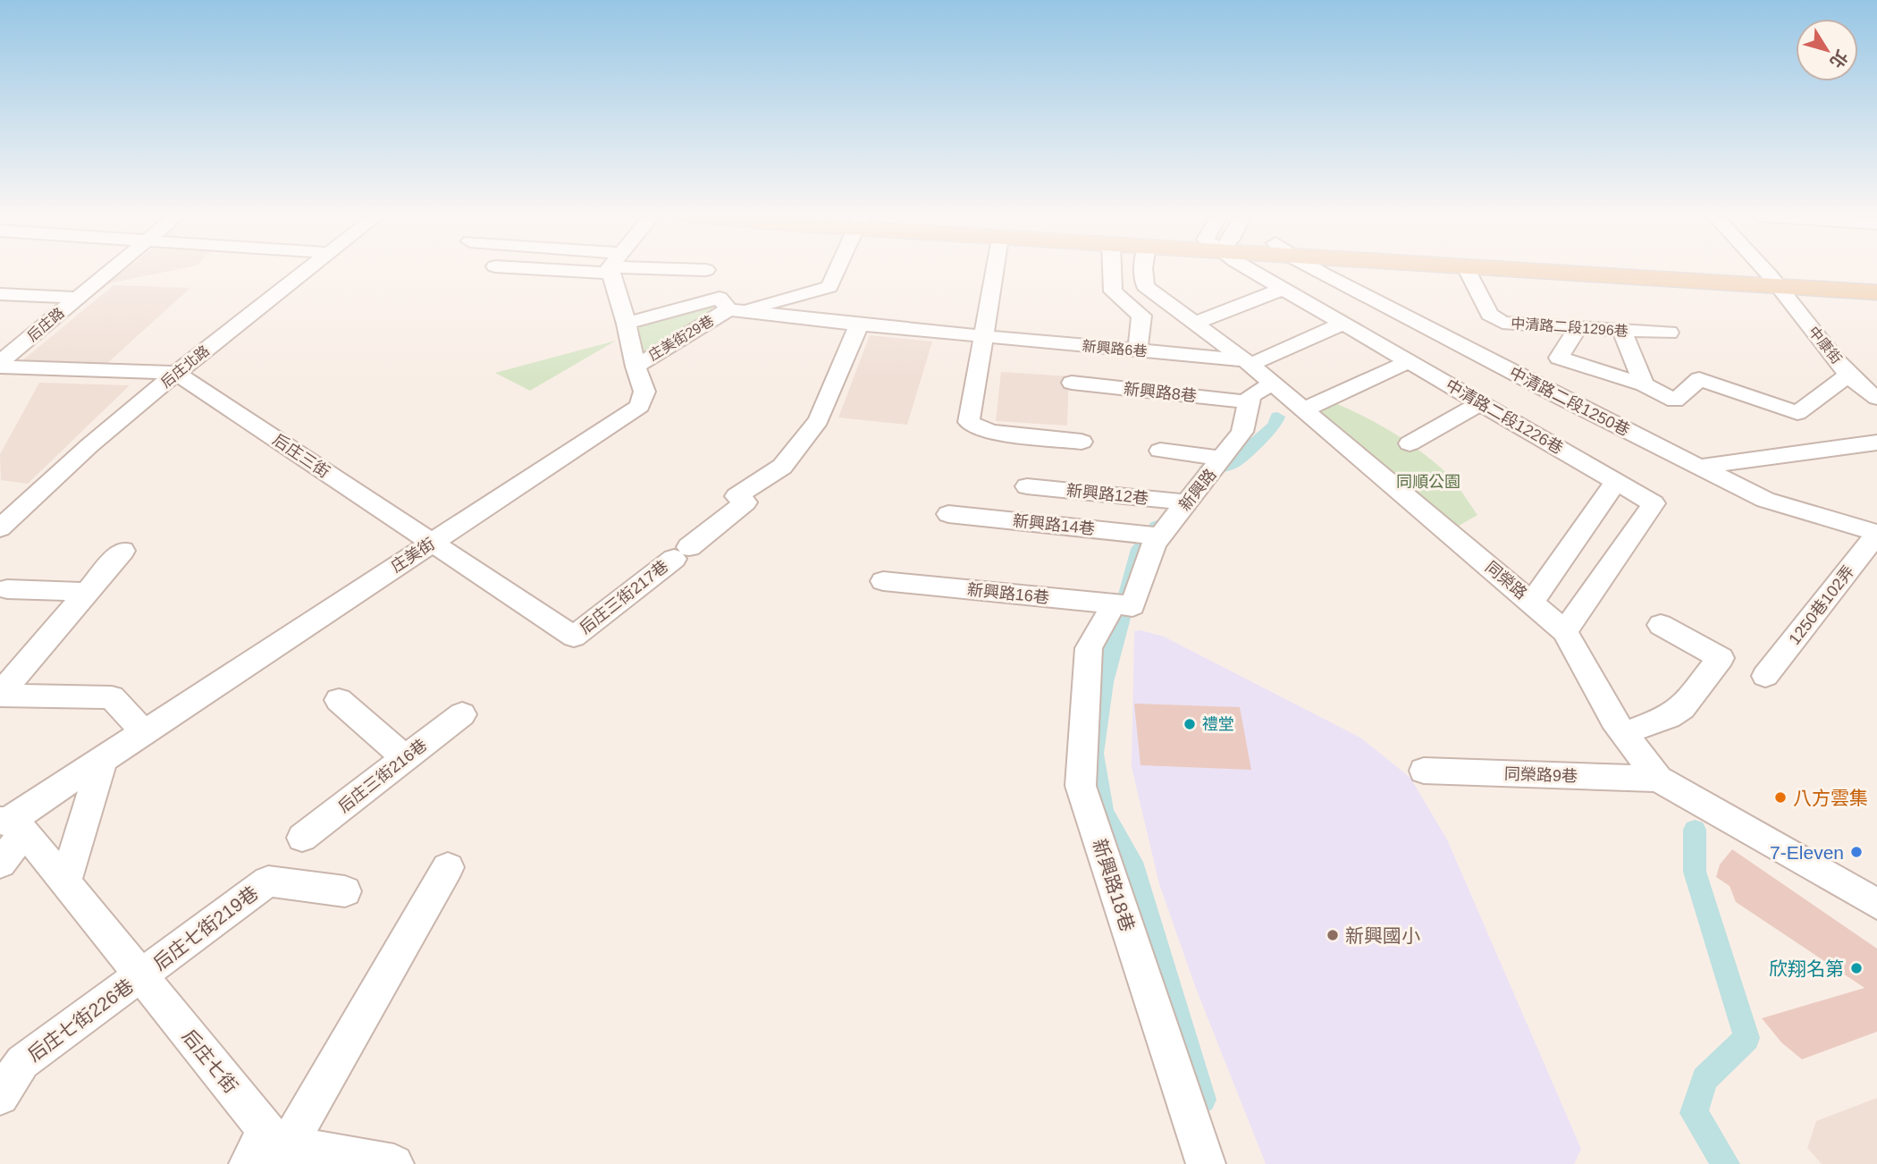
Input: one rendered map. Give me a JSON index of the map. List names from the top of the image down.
{
  "streets": {
    "street": [
      "后庄路",
      "中清路二段1296巷",
      "庄美街29巷",
      "中康街",
      "新興路6巷",
      "后庄北路",
      "新興路8巷",
      "中清路二段1250巷",
      "中清路二段1226巷",
      "后庄三街",
      "新興路",
      "新興路12巷",
      "新興路14巷",
      "庄美街",
      "同榮路",
      "新興路16巷",
      "后庄三街217巷",
      "1250巷102弄",
      "同榮路9巷",
      "后庄三街216巷",
      "新興路18巷",
      "后庄七街219巷",
      "后庄七街226巷",
      "后庄七街"
    ]
  },
  "crossings": [
    ["庄美街29巷", "新興路6巷"],
    ["庄美街29巷", "庄美街"],
    ["新興路6巷", "同榮路"],
    ["新興路6巷", "后庄三街217巷"],
    ["后庄北路", "后庄三街"],
    ["新興路8巷", "新興路"],
    ["中清路二段1250巷", "1250巷102弄"],
    ["中清路二段1226巷", "同榮路"],
    ["后庄三街", "庄美街"],
    ["后庄三街", "后庄三街217巷"],
    ["新興路", "新興路12巷"],
    ["新興路", "新興路14巷"],
    ["新興路", "新興路16巷"],
    ["新興路", "新興路18巷"],
    ["庄美街", "后庄七街"],
    ["同榮路", "同榮路9巷"],
    ["新興路16巷", "新興路18巷"],
    ["后庄七街219巷", "后庄七街226巷"],
    ["后庄七街219巷", "后庄七街"],
    ["后庄七街226巷", "后庄七街"]
  ],
  "parks": ["同順公園"],
  "places": [
    "禮堂",
    "八方雲集",
    "7-Eleven",
    "新興國小",
    "欣翔名第"
  ],
  "north": "bottom right"
}
